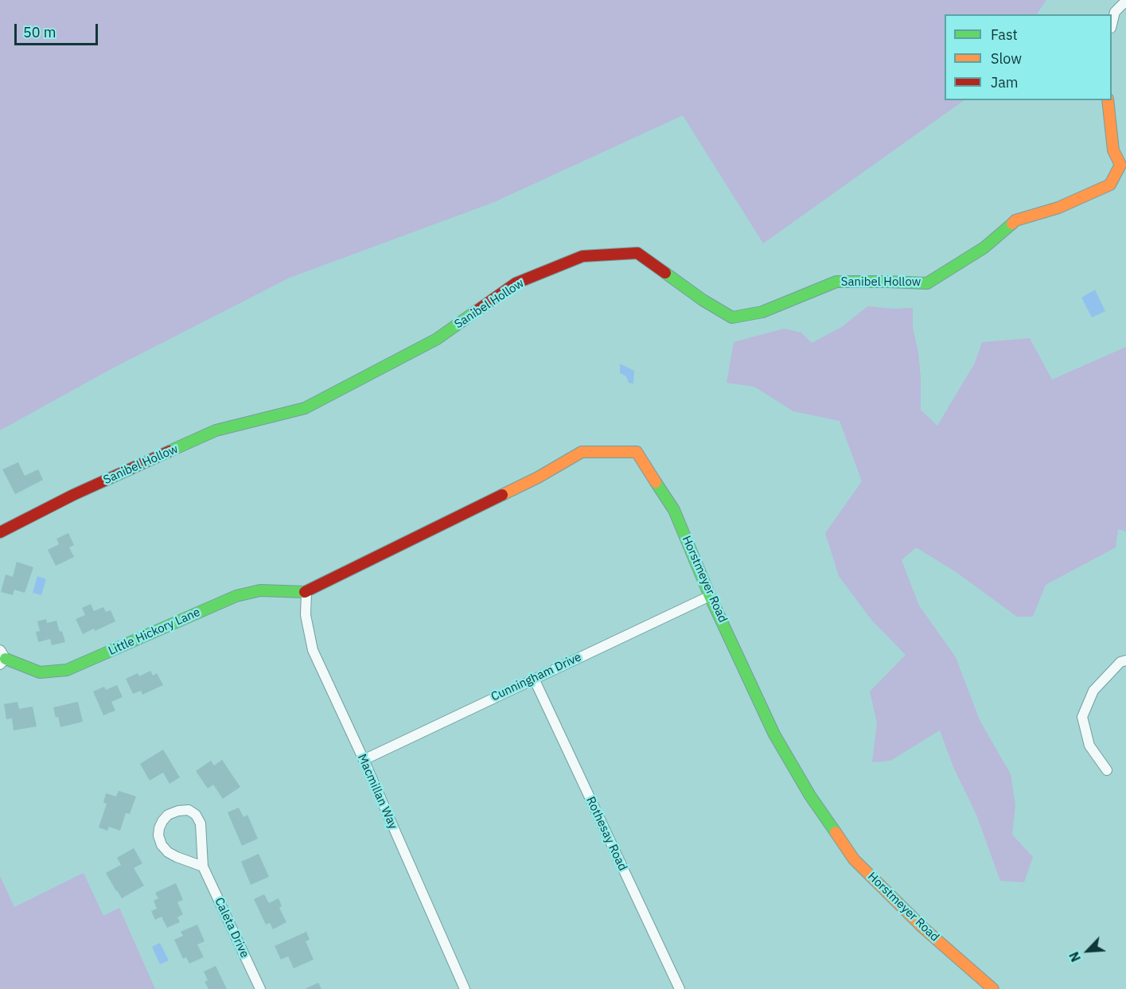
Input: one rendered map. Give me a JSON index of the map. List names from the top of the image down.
{
  "streets": {
    "street": [
      "Sanibel Hollow",
      "Horstmeyer Road",
      "Little Hickory Lane",
      "Cunningham Drive",
      "Macmillan Way",
      "Rothesay Road",
      "Caleta Drive"
    ]
  },
  "crossings": [
    ["Horstmeyer Road", "Little Hickory Lane"],
    ["Horstmeyer Road", "Cunningham Drive"],
    ["Horstmeyer Road", "Macmillan Way"],
    ["Little Hickory Lane", "Macmillan Way"],
    ["Cunningham Drive", "Macmillan Way"],
    ["Cunningham Drive", "Rothesay Road"]
  ],
  "legend": ["Fast", "Slow", "Jam"],
  "scale_bar": "50 m",
  "north": "bottom left"
}
